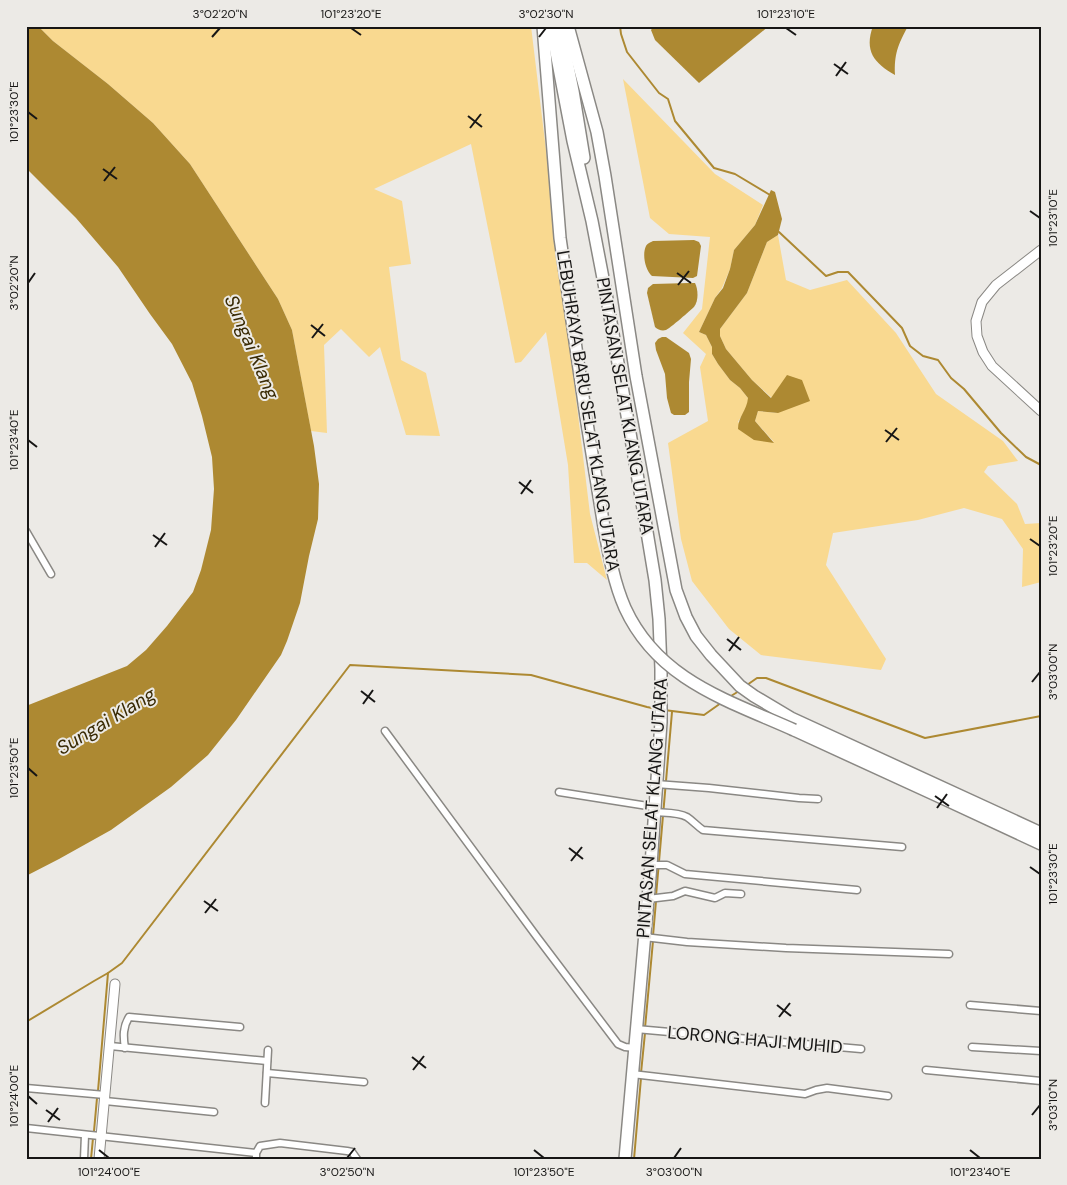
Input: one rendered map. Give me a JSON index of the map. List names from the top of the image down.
{
  "streets": {
    "highway": ["PINTASAN SELAT KLANG UTARA", "LEBUHRAYA BARU SELAT KLANG UTARA"],
    "street": ["LORONG HAJI MUHID"]
  },
  "crossings": [
    ["PINTASAN SELAT KLANG UTARA", "LORONG HAJI MUHID"]
  ],
  "water": ["Sungai Klang"],
  "coordinates": [
    "3°02'20\"N",
    "101°23'20\"E",
    "3°02'30\"N",
    "101°23'10\"E",
    "101°23'30\"E",
    "101°23'40\"E",
    "3°03'00\"N",
    "101°23'50\"E",
    "101°24'00\"E",
    "3°03'10\"N",
    "3°02'50\"N"
  ]
}
